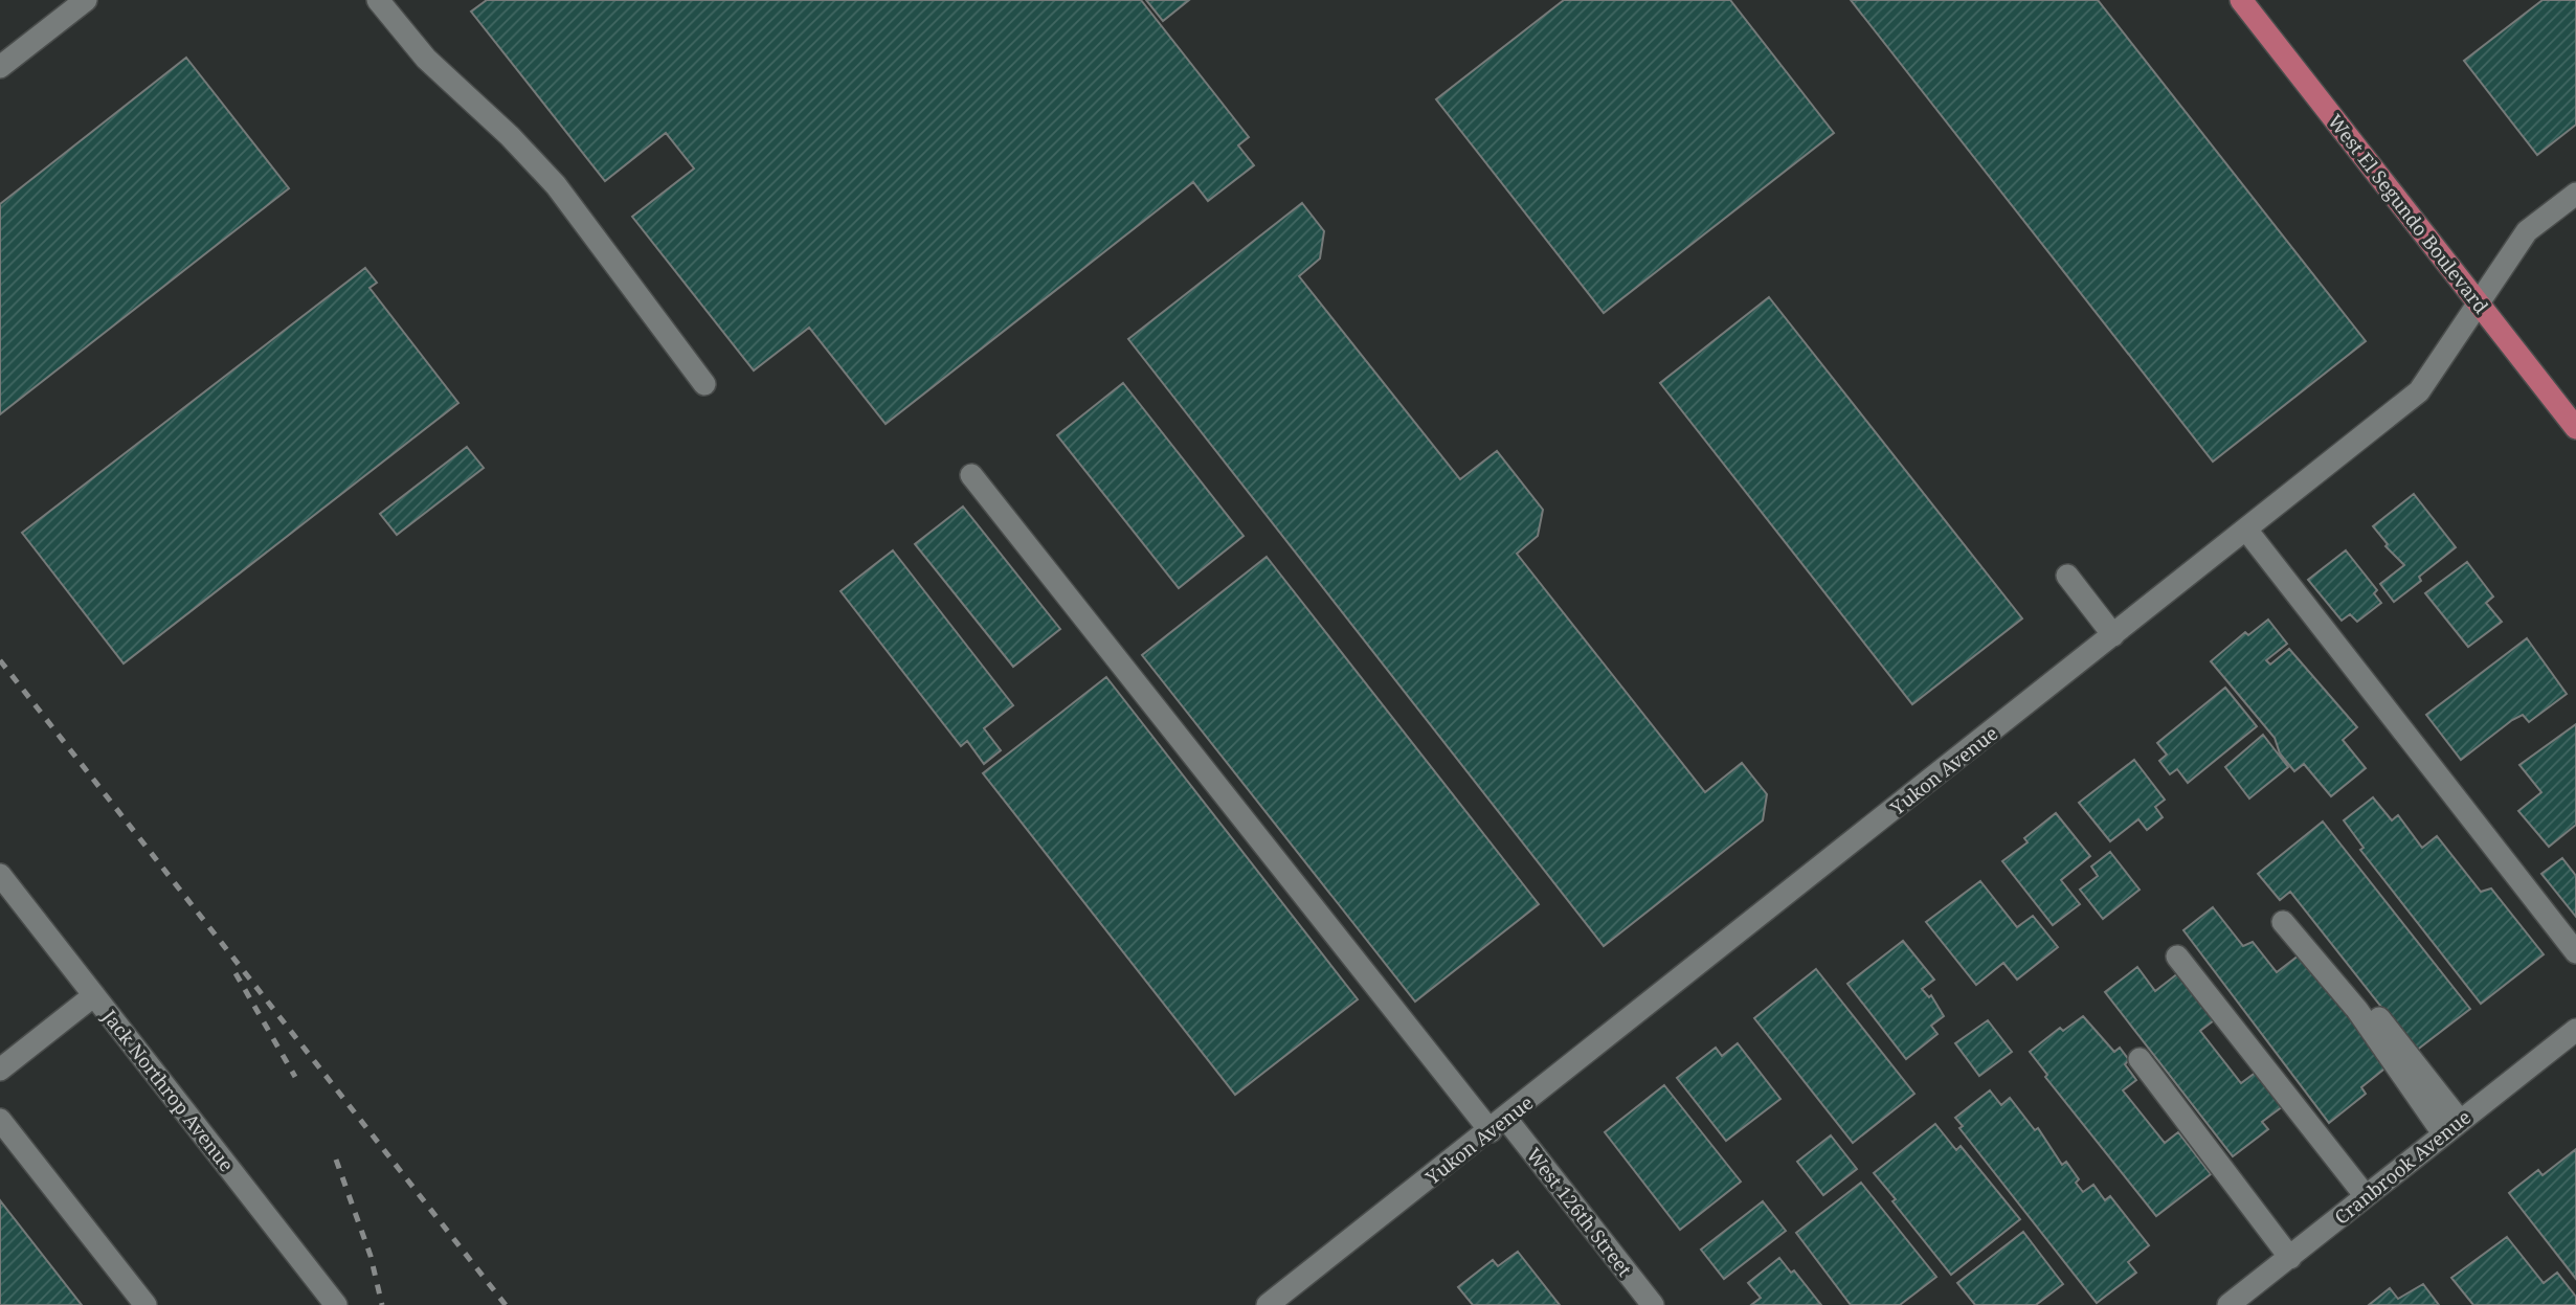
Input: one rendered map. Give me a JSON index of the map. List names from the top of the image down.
{
  "streets": {
    "main road": ["West El Segundo Boulevard"],
    "street": [
      "Yukon Avenue",
      "Jack Northrop Avenue",
      "Cranbrook Avenue",
      "West 126th Street"
    ]
  },
  "crossings": [
    ["West El Segundo Boulevard", "Yukon Avenue"],
    ["Yukon Avenue", "West 126th Street"]
  ]
}
